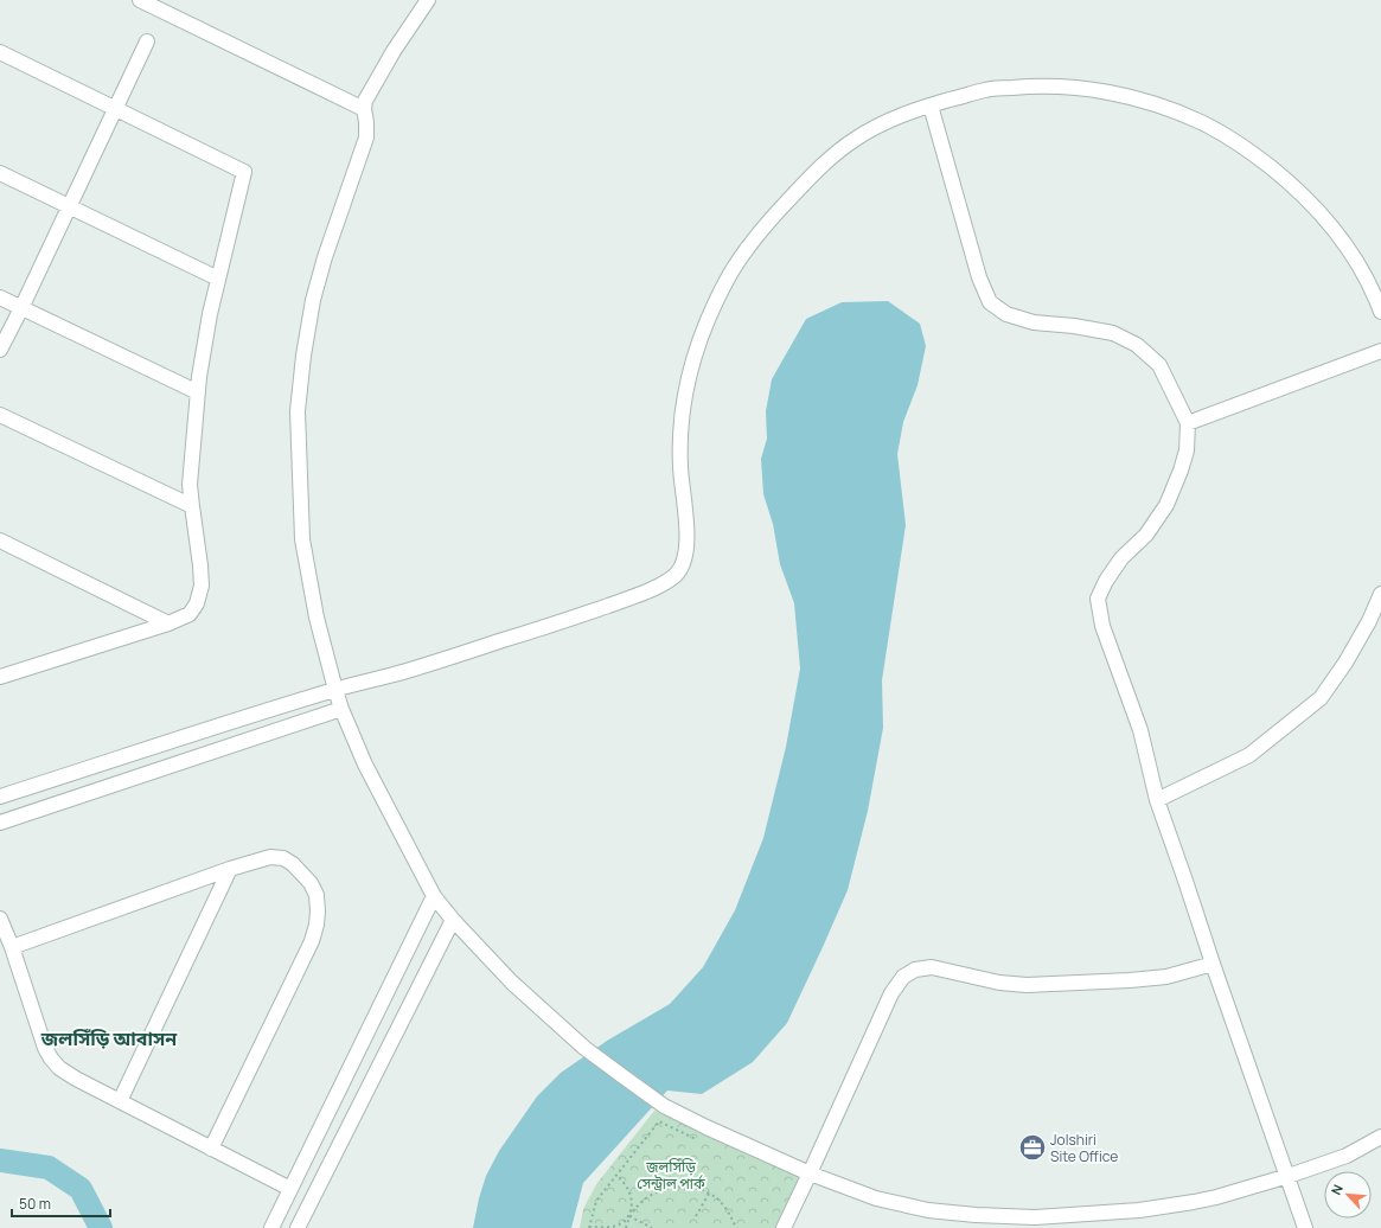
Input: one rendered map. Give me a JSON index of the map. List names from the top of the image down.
{
  "districts": ["জলসিঁড়ি আবাসন"],
  "parks": ["জলসিঁড়ি সেন্ট্রাল পার্ক"],
  "places": {
    "office": ["Jolshiri Site Office"]
  },
  "scale_bar": "50 m",
  "north": "top left"
}
